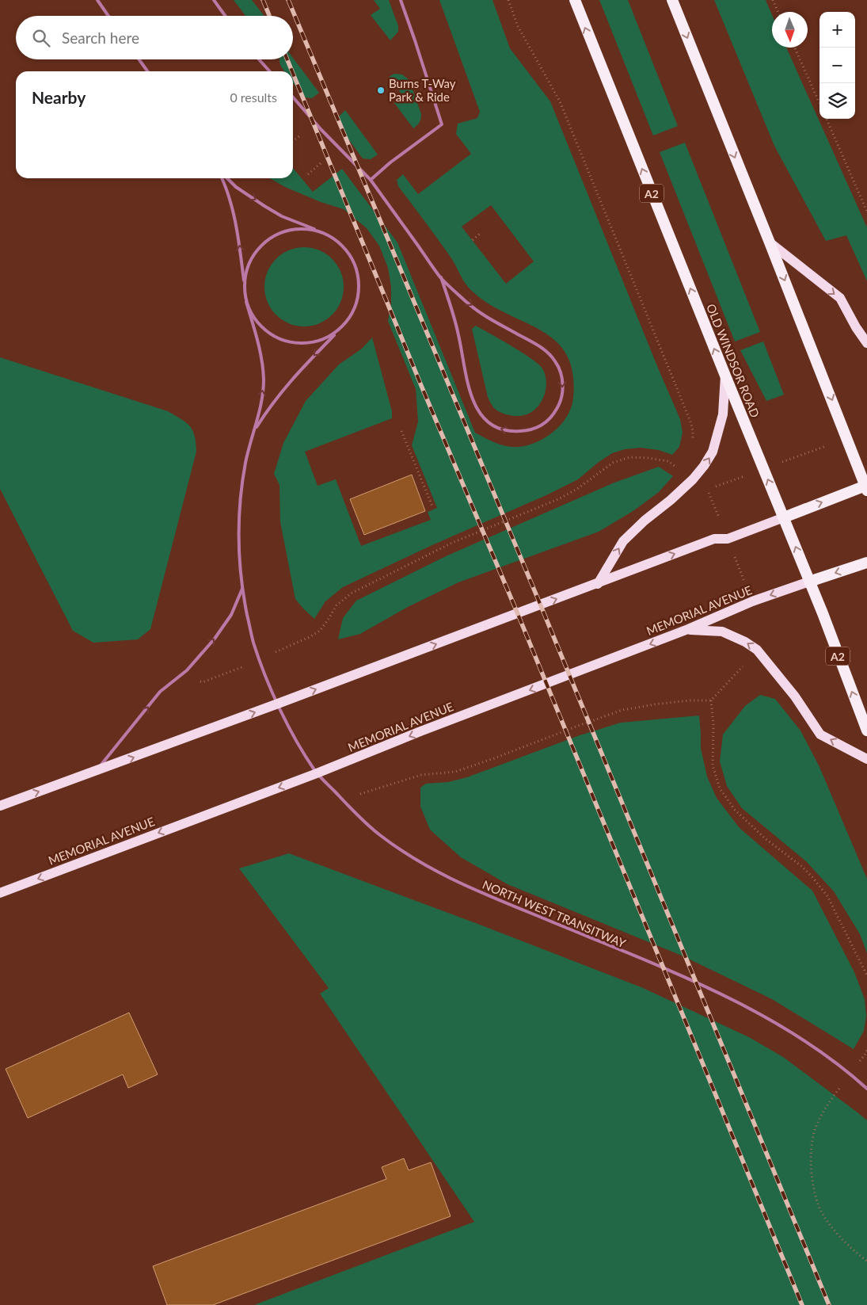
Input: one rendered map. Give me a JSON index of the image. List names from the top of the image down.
{
  "streets": {
    "highway": ["A2", "OLD WINDSOR ROAD"],
    "main road": ["MEMORIAL AVENUE"],
    "lane": ["NORTH WEST TRANSITWAY"]
  },
  "crossings": [
    ["OLD WINDSOR ROAD", "MEMORIAL AVENUE"],
    ["MEMORIAL AVENUE", "NORTH WEST TRANSITWAY"]
  ],
  "places": ["Burns T-Way Park & Ride"],
  "north": "bottom",
  "page": {
    "map_buttons": ["+", "−"],
    "search": "Search here",
    "heading": ["Nearby", "0 results"]
  }
}
